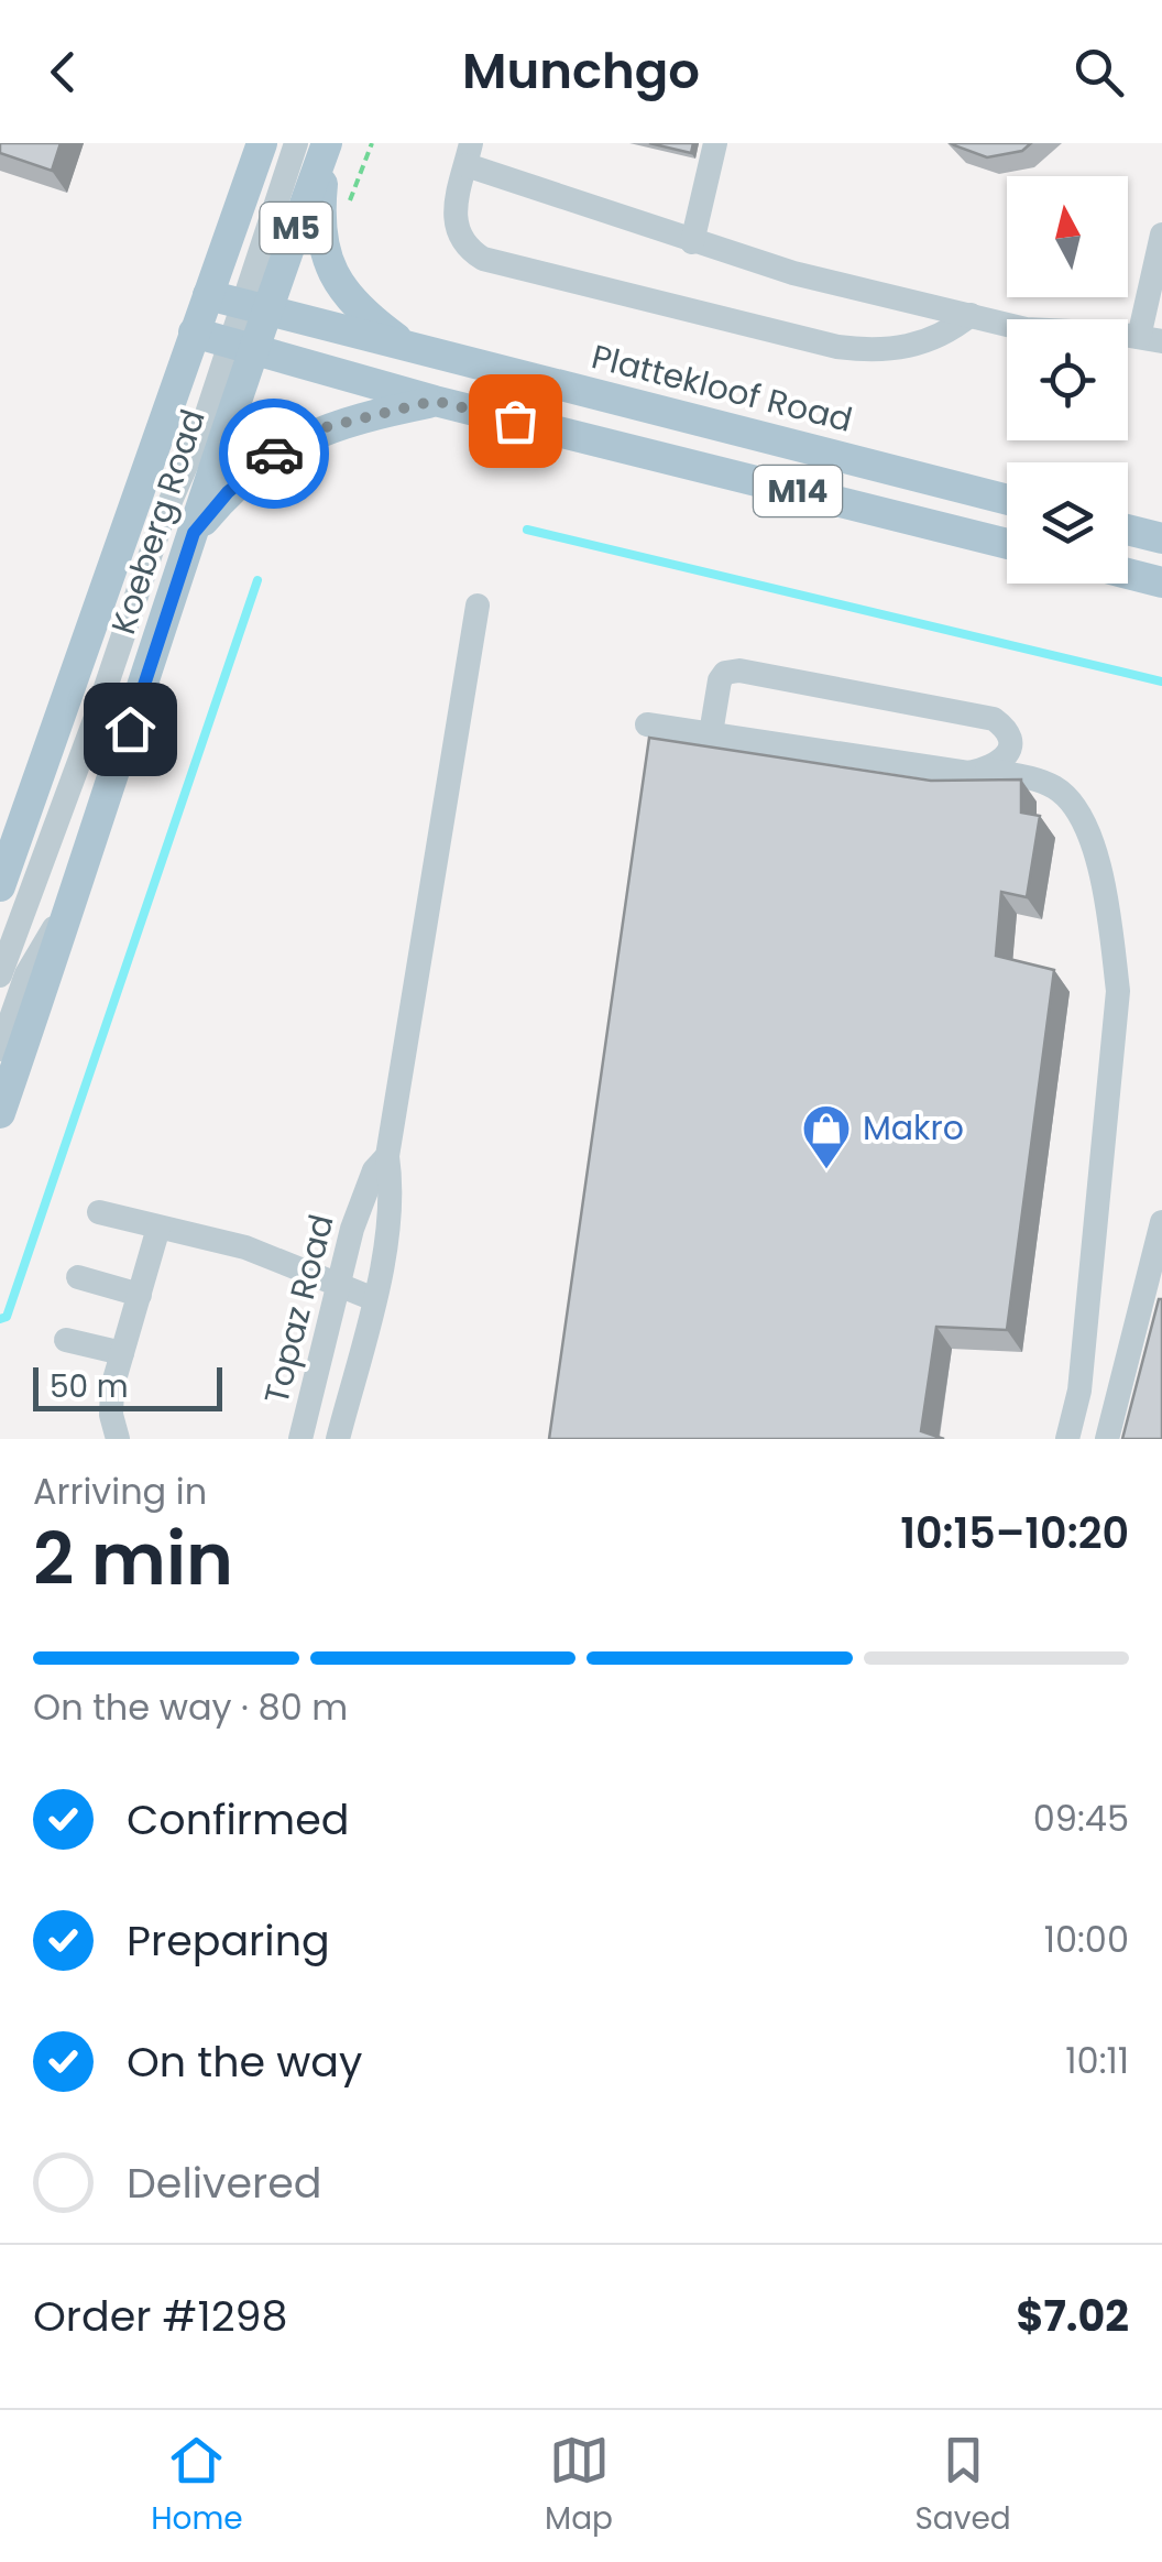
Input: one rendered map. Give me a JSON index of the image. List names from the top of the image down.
{
  "streets": {
    "main road": [
      "M5",
      "Plattekloof Road",
      "M14",
      "Koeberg Road"
    ],
    "lane": ["Topaz Road"]
  },
  "crossings": [
    ["Plattekloof Road", "Koeberg Road"],
    ["M14", "Koeberg Road"]
  ],
  "places": {
    "shop": ["Makro"]
  },
  "scale_bar": "50 m",
  "north": "top",
  "page": {
    "header": "Munchgo",
    "scale": "50 m",
    "heading": ["2 min", "Arriving in", "10:15–10:20"],
    "panel": ["Order #1298", "$7.02"],
    "bar": "On the way · 80 m",
    "list": [
      ["Confirmed", "09:45"],
      ["Preparing", "10:00"],
      ["On the way", "10:11"],
      "Delivered"
    ],
    "tabs": ["Home", "Map", "Saved"]
  }
}
